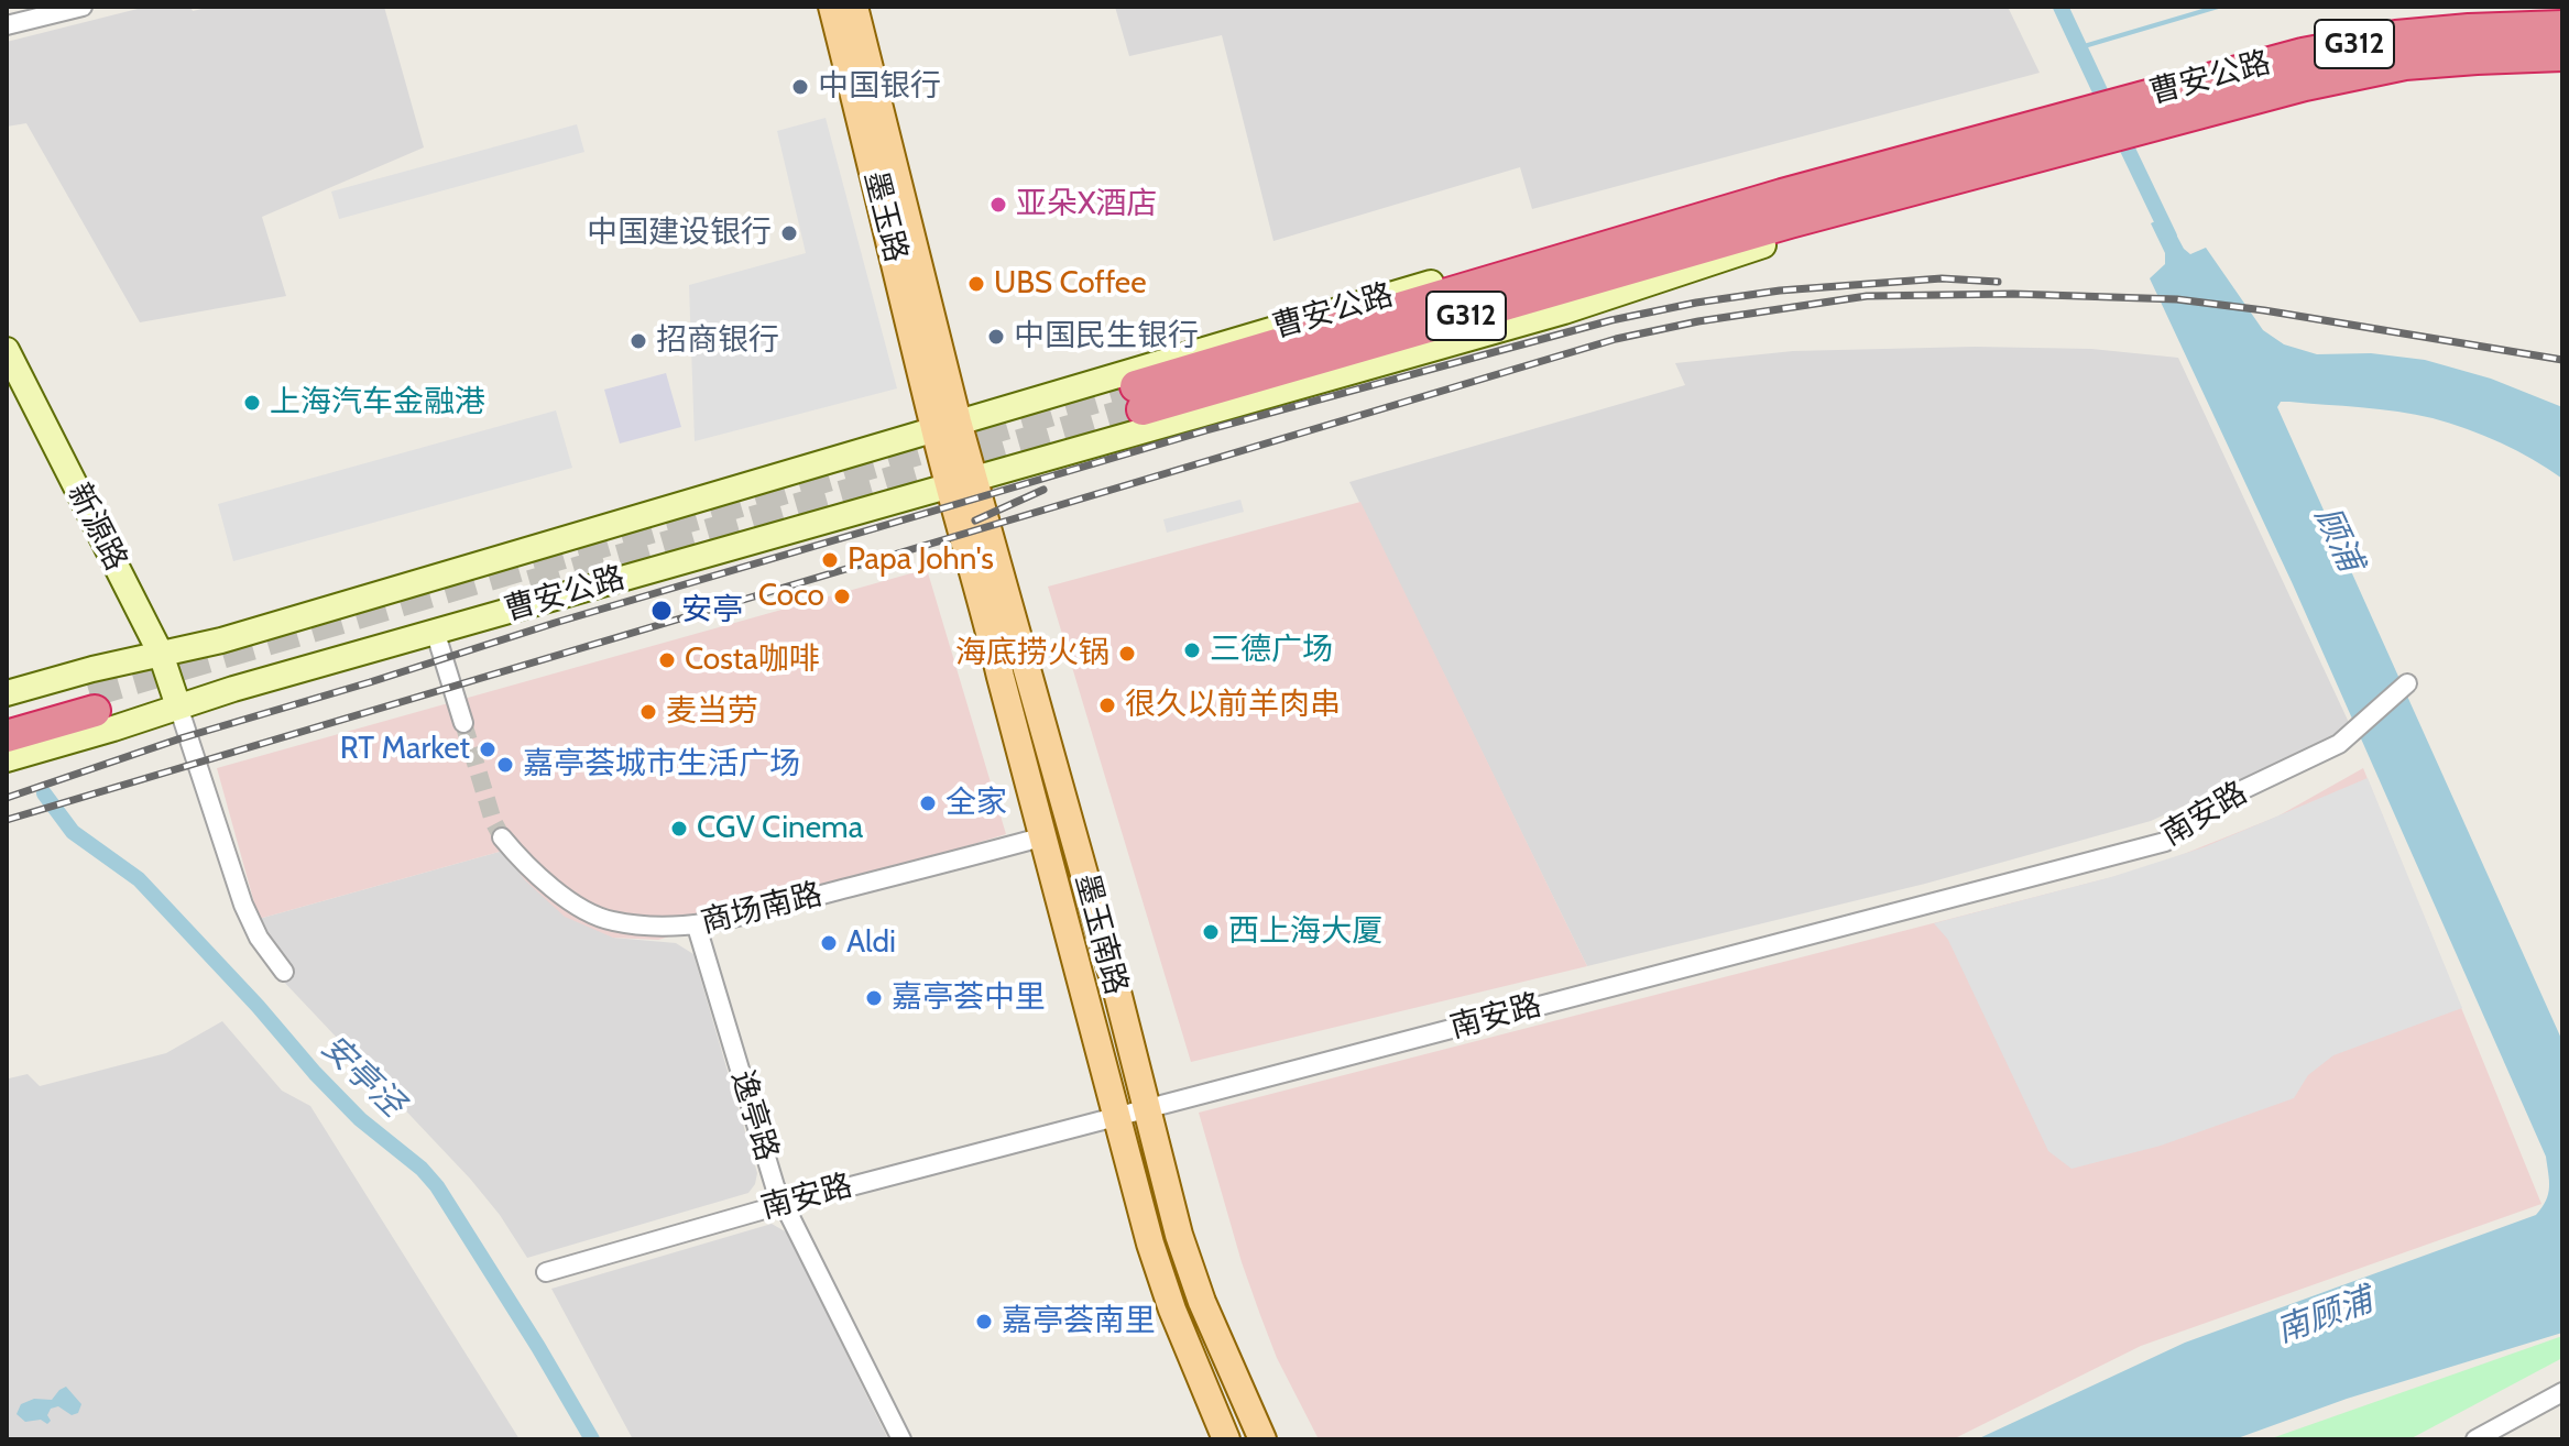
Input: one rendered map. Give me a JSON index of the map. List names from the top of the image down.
{
  "streets": {
    "highway": ["G312", "曹安公路"],
    "main road": ["墨玉路", "新源路", "墨玉南路"],
    "street": ["南安路", "商场南路", "逸亭路"]
  },
  "crossings": [
    ["曹安公路", "墨玉路"],
    ["曹安公路", "新源路"],
    ["曹安公路", "墨玉南路"],
    ["墨玉路", "墨玉南路"],
    ["南安路", "墨玉南路"],
    ["南安路", "逸亭路"],
    ["商场南路", "墨玉南路"],
    ["商场南路", "逸亭路"]
  ],
  "water": ["顾浦", "安亭泾", "南顾浦"],
  "places": [
    "中国银行",
    "亚朵X酒店",
    "中国建设银行",
    "UBS Coffee",
    "中国民生银行",
    "招商银行",
    "上海汽车金融港",
    "Papa John's",
    "Coco",
    "安亭",
    "三德广场",
    "海底捞火锅",
    "Costa咖啡",
    "很久以前羊肉串",
    "麦当劳",
    "RT Market",
    "嘉亭荟城市生活广场",
    "全家",
    "CGV Cinema",
    "西上海大厦",
    "Aldi",
    "嘉亭荟中里",
    "嘉亭荟南里"
  ]
}
